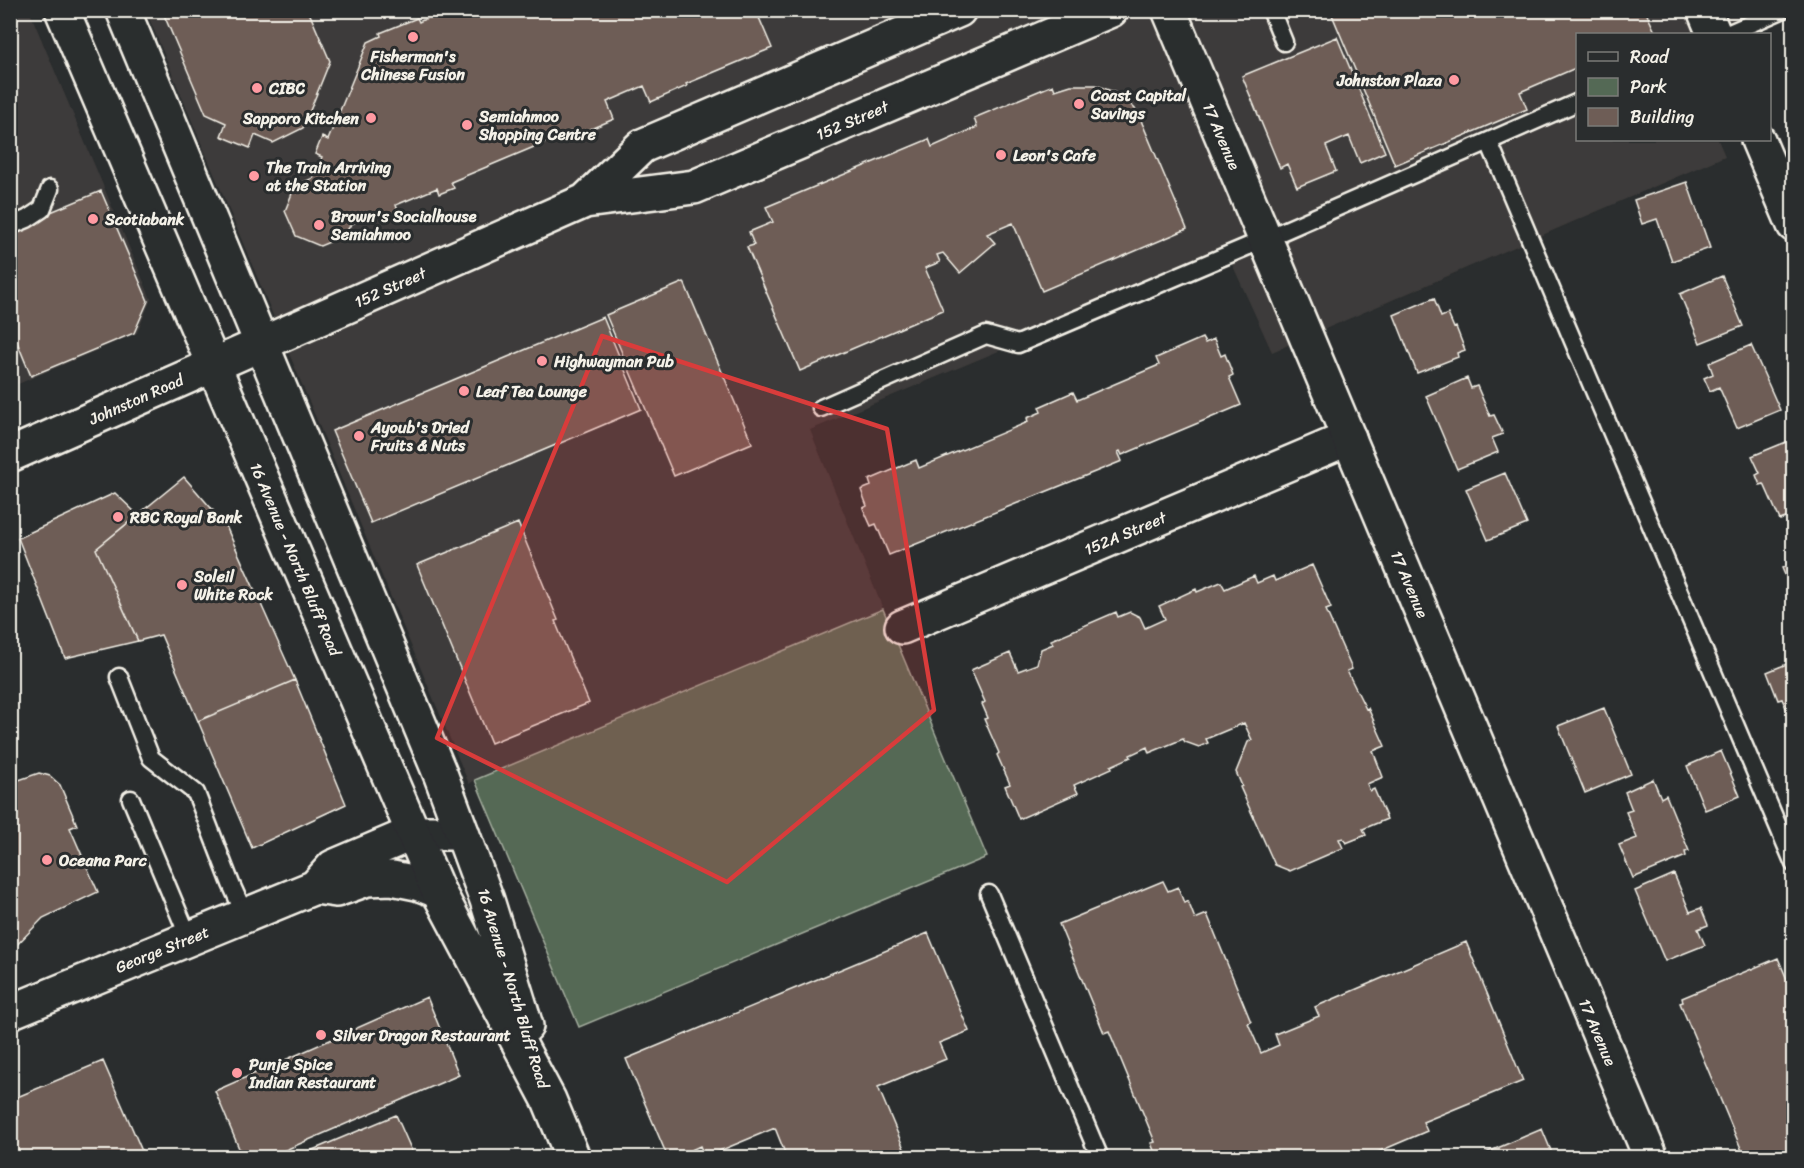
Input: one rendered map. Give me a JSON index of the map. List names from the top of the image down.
{
  "streets": {
    "main road": [
      "152 Street",
      "17 Avenue",
      "Johnston Road",
      "152A Street",
      "16 Avenue - North Bluff Road",
      "George Street"
    ]
  },
  "crossings": [
    ["152 Street", "Johnston Road"],
    ["152 Street", "16 Avenue - North Bluff Road"],
    ["17 Avenue", "152A Street"],
    ["Johnston Road", "16 Avenue - North Bluff Road"],
    ["16 Avenue - North Bluff Road", "George Street"]
  ],
  "places": [
    "Fisherman's Chinese Fusion",
    "Johnston Plaza",
    "CIBC",
    "Coast Capital Savings",
    "Sapporo Kitchen",
    "Semiahmoo Shopping Centre",
    "Leon's Cafe",
    "The Train Arriving at the Station",
    "Scotiabank",
    "Brown's Socialhouse Semiahmoo",
    "Highwayman Pub",
    "Leaf Tea Lounge",
    "Ayoub's Dried Fruits & Nuts",
    "RBC Royal Bank",
    "Soleil White Rock",
    "Oceana Parc",
    "Silver Dragon Restaurant",
    "Punje Spice Indian Restaurant"
  ],
  "legend": ["Road", "Park", "Building"]
}
